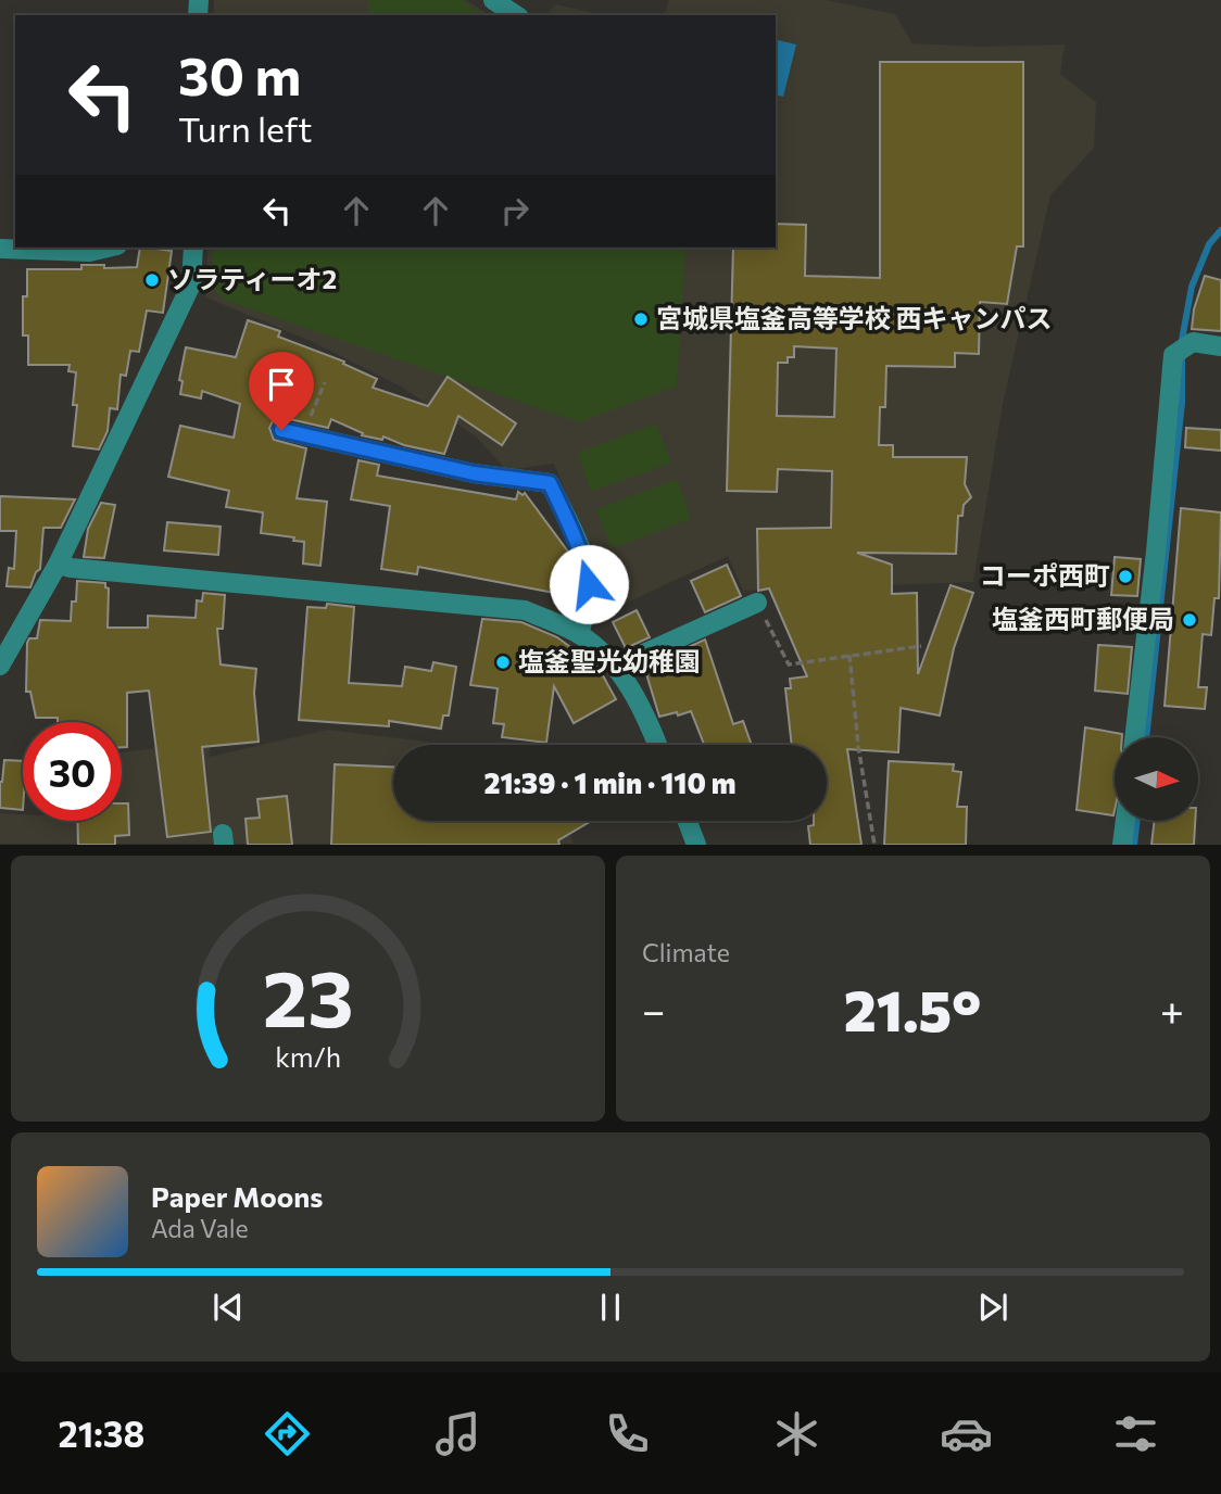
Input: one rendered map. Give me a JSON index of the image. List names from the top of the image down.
{
  "places": [
    "ソラティーオ2",
    "宮城県塩釜高等学校 西キャンパス",
    "コーポ西町",
    "塩釜西町郵便局",
    "塩釜聖光幼稚園"
  ],
  "north": "right",
  "page": {
    "turn": ["30 m", "Turn left"],
    "limit": "30",
    "trip": "21:39 · 1 min · 110 m",
    "tile": "Climate",
    "heat": ["−", "21.5°", "+"],
    "song": ["Paper Moons", "Ada Vale"],
    "tabs": "21:38",
    "gauge": ["23", "km/h"]
  }
}
